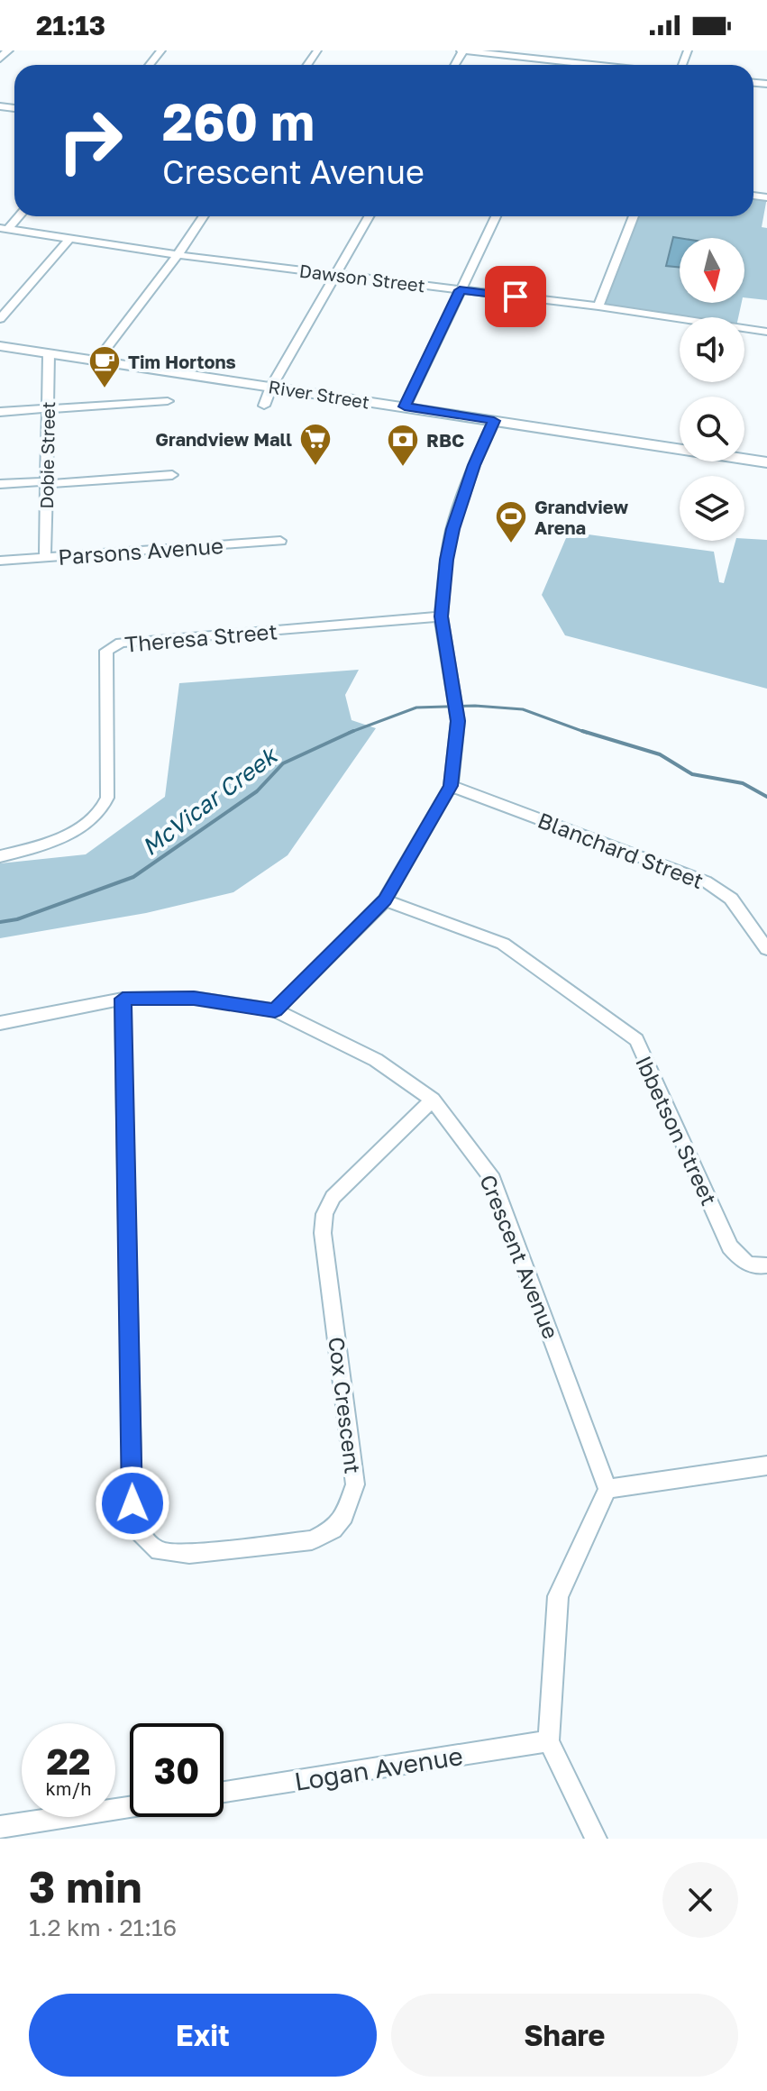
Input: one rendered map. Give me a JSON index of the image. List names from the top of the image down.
{
  "streets": {
    "main road": ["River Street"],
    "street": [
      "Dawson Street",
      "Dobie Street",
      "Parsons Avenue",
      "Theresa Street",
      "Blanchard Street",
      "Ibbetson Street",
      "Crescent Avenue",
      "Cox Crescent",
      "Logan Avenue"
    ]
  },
  "crossings": [
    ["River Street", "Dobie Street"],
    ["Dobie Street", "Parsons Avenue"],
    ["Crescent Avenue", "Cox Crescent"]
  ],
  "water": ["McVicar Creek"],
  "places": {
    "cafe": ["Tim Hortons"],
    "supermarket": ["Grandview Mall"],
    "bank": ["RBC"],
    "sports": ["Grandview Arena"]
  },
  "north": "bottom",
  "page": {
    "status": "21:13",
    "turn": ["260 m", "Crescent Avenue"],
    "speed": "22 km/h",
    "limit": "30",
    "heading": ["3 min", "1.2 km · 21:16"],
    "buttons": ["Exit", "Share"]
  }
}
